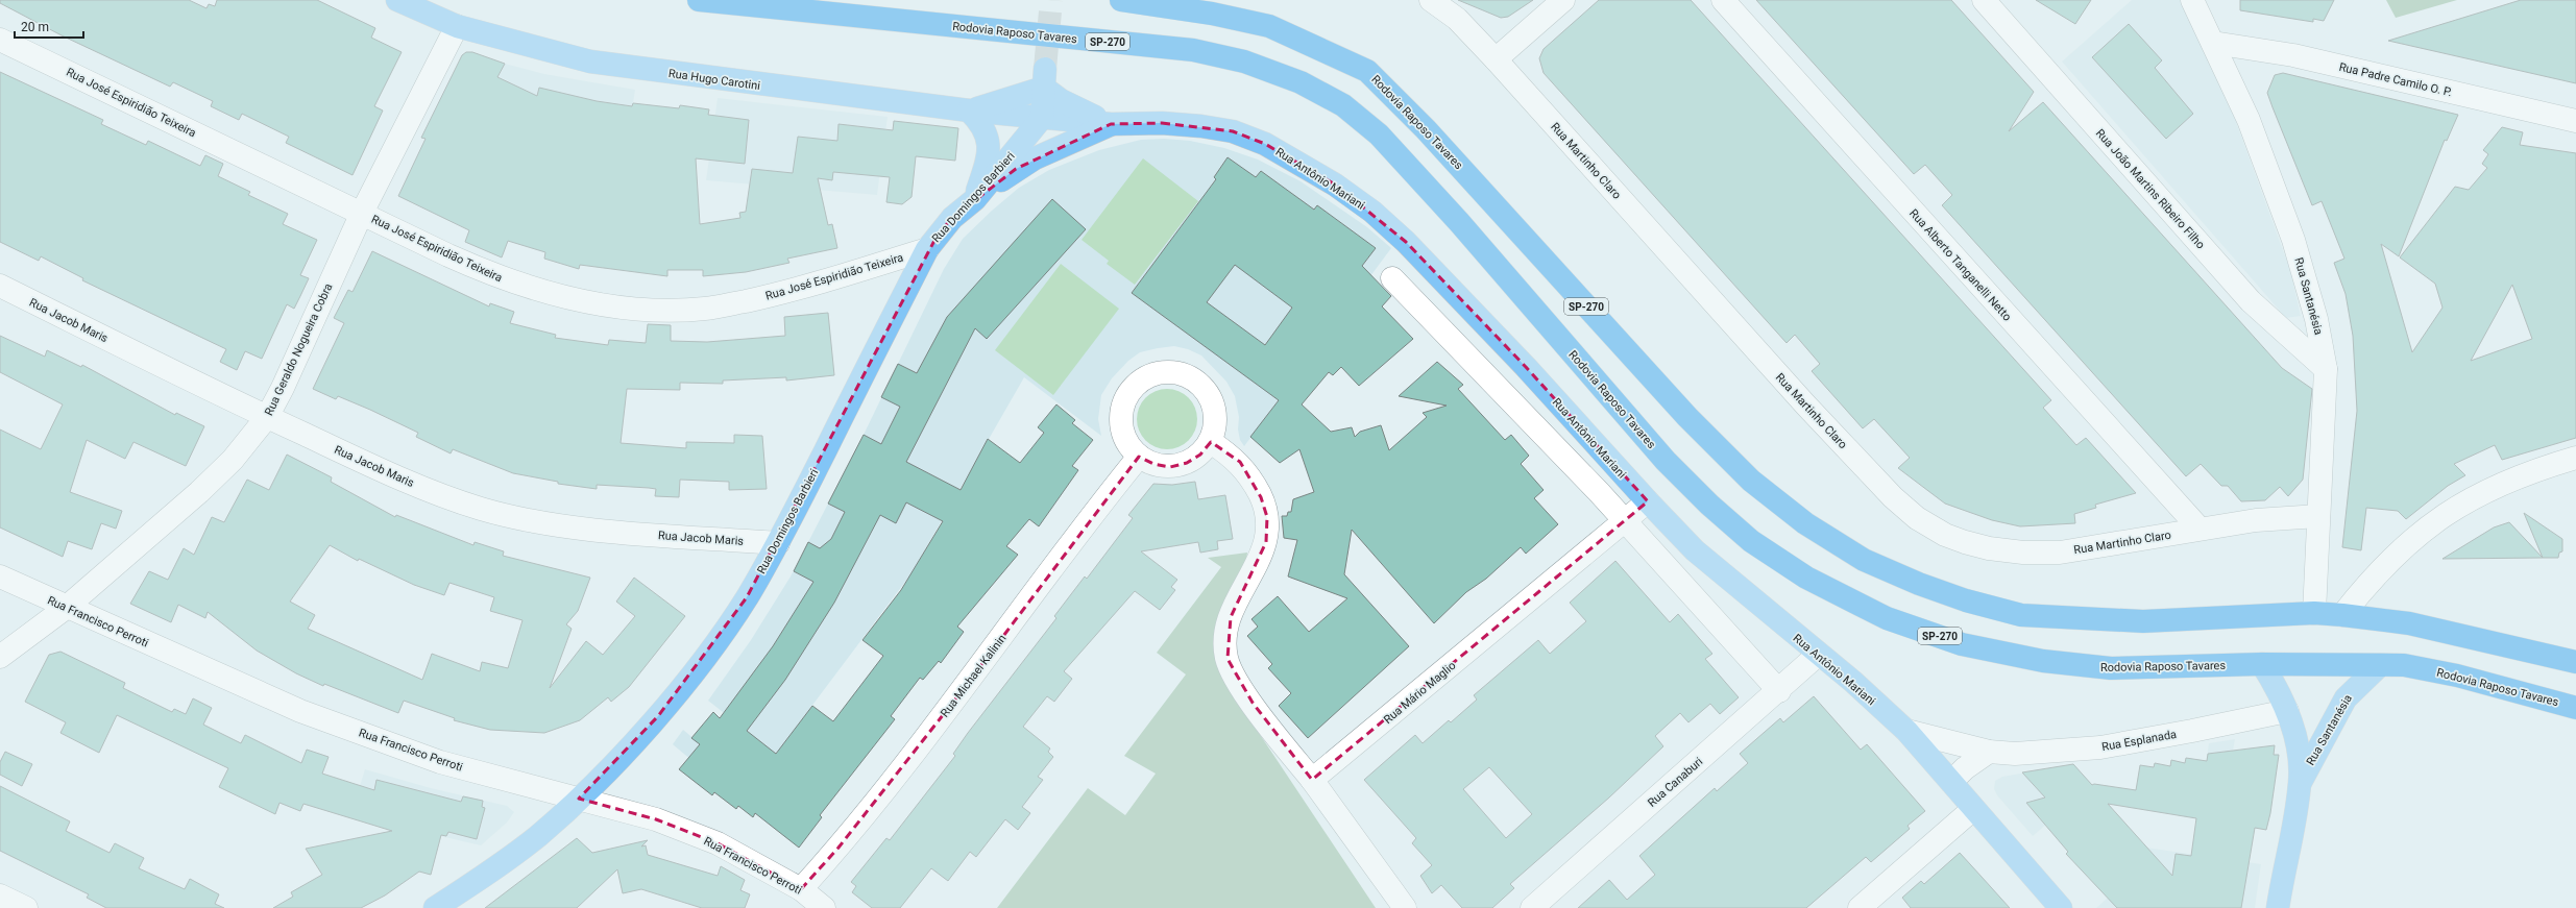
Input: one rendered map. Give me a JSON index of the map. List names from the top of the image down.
{
  "streets": {
    "highway": ["Rodovia Raposo Tavares", "SP-270"],
    "main road": [
      "Rua Hugo Carotini",
      "Rua Antônio Mariani",
      "Rua Domingos Barbieri",
      "Rua Santanésia"
    ],
    "street": [
      "Rua Padre Camilo O. P.",
      "Rua José Espiridião Teixeira",
      "Rua Martinho Claro",
      "Rua João Martins Ribeiro Filho",
      "Rua Alberto Tanganelli Netto",
      "Rua Jacob Maris",
      "Rua Geraldo Nogueira Cobra",
      "Rua Francisco Perroti",
      "Rua Michael Kalinin",
      "Rua Mário Maglio",
      "Rua Esplanada",
      "Rua Canaburi"
    ]
  },
  "crossings": [
    ["Rodovia Raposo Tavares", "Rua Santanésia"],
    ["Rua Hugo Carotini", "Rua Antônio Mariani"],
    ["Rua Hugo Carotini", "Rua Domingos Barbieri"],
    ["Rua Hugo Carotini", "Rua Geraldo Nogueira Cobra"],
    ["Rua Padre Camilo O. P.", "Rua Santanésia"],
    ["Rua José Espiridião Teixeira", "Rua Domingos Barbieri"],
    ["Rua José Espiridião Teixeira", "Rua Geraldo Nogueira Cobra"],
    ["Rua Martinho Claro", "Rua Alberto Tanganelli Netto"],
    ["Rua Martinho Claro", "Rua Santanésia"],
    ["Rua Antônio Mariani", "Rua Domingos Barbieri"],
    ["Rua Antônio Mariani", "Rua Mário Maglio"],
    ["Rua Antônio Mariani", "Rua Esplanada"],
    ["Rua Antônio Mariani", "Rua Canaburi"],
    ["Rua João Martins Ribeiro Filho", "Rua Santanésia"],
    ["Rua Domingos Barbieri", "Rua Jacob Maris"],
    ["Rua Domingos Barbieri", "Rua Francisco Perroti"],
    ["Rua Santanésia", "Rua Esplanada"],
    ["Rua Jacob Maris", "Rua Geraldo Nogueira Cobra"],
    ["Rua Geraldo Nogueira Cobra", "Rua Francisco Perroti"],
    ["Rua Francisco Perroti", "Rua Michael Kalinin"]
  ],
  "scale_bar": "20 m"
}
